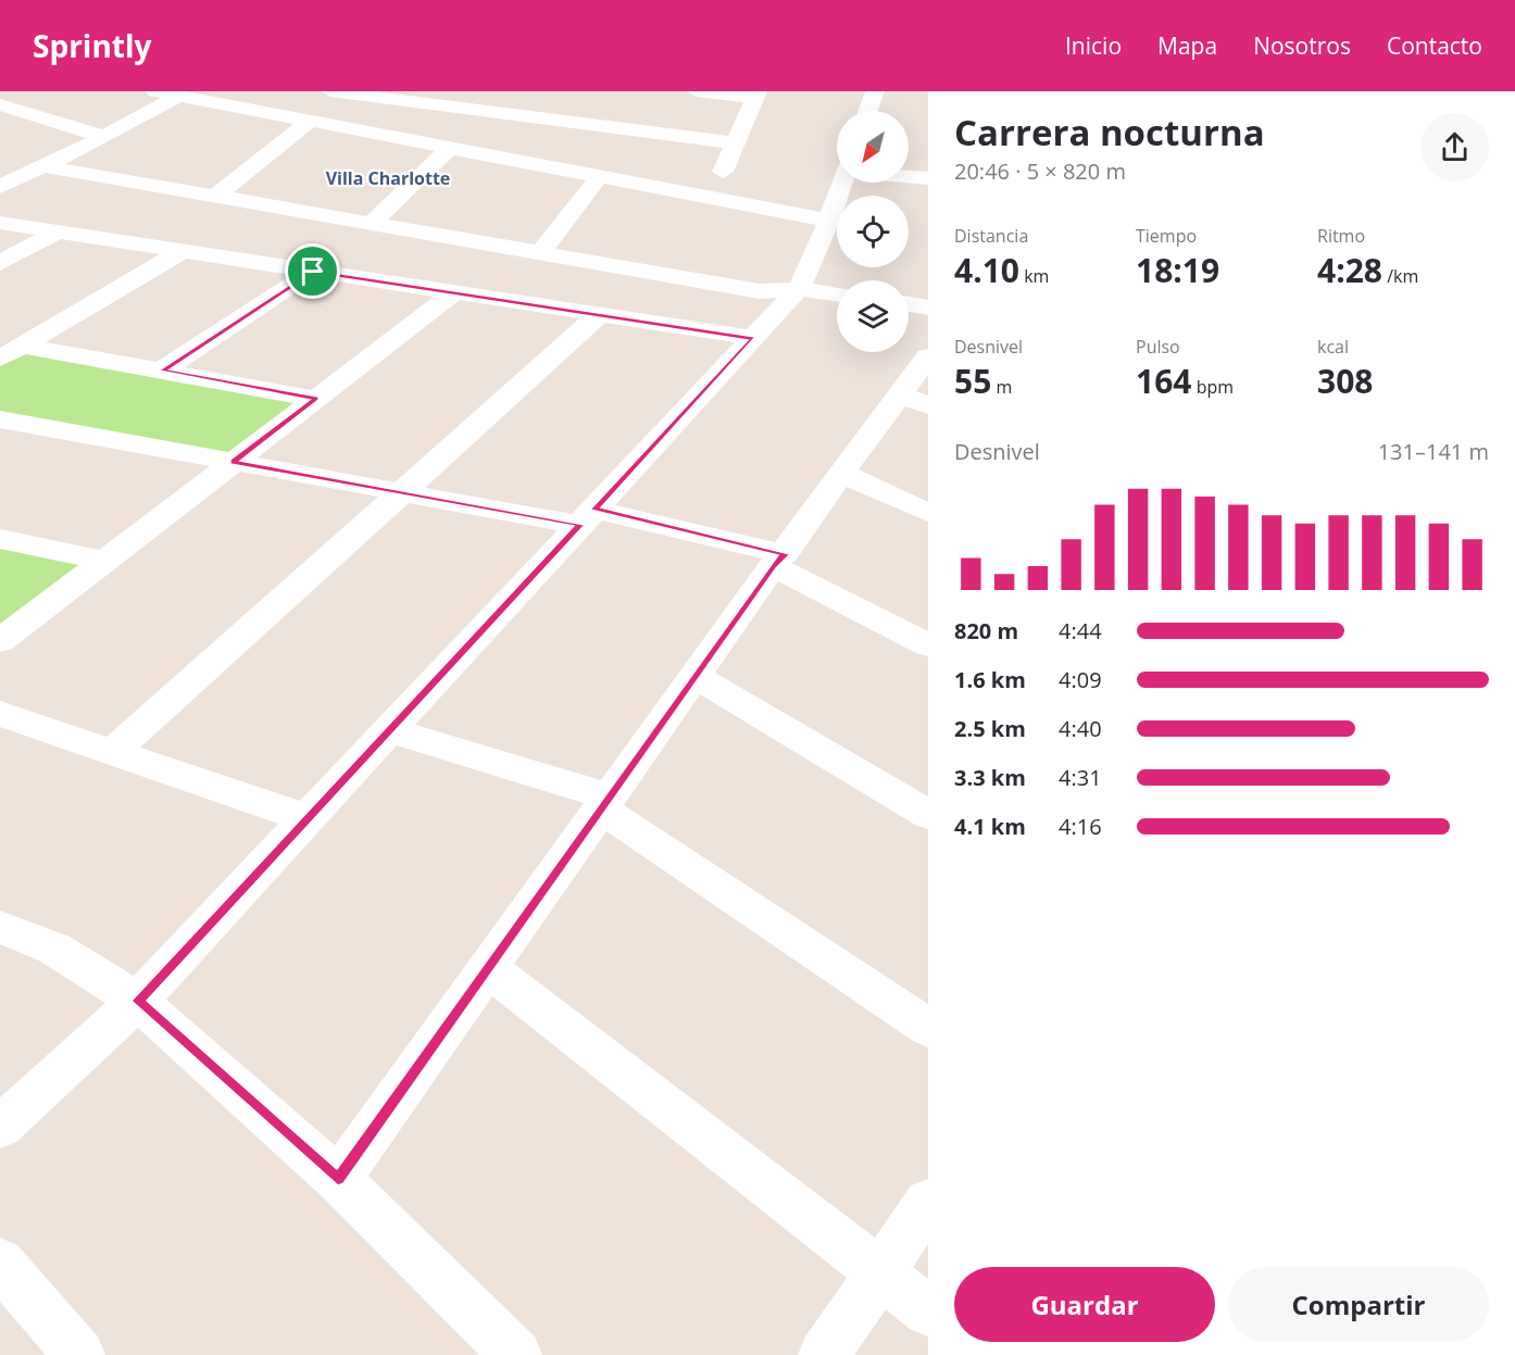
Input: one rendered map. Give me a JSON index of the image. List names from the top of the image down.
{
  "districts": ["Villa Charlotte"],
  "north": "bottom left",
  "page": {
    "header": "Sprintly",
    "nav": [
      "Inicio",
      "Mapa",
      "Nosotros",
      "Contacto"
    ],
    "heading": ["Carrera nocturna", "20:46 · 5 × 820 m"],
    "stats": [
      ["Distancia", "4.10 km"],
      ["Tiempo", "18:19"],
      ["Ritmo", "4:28 /km"],
      ["Desnivel", "55 m"],
      ["Pulso", "164 bpm"],
      ["kcal", "308"]
    ],
    "chart": ["Desnivel", "131–141 m"],
    "list": [
      {
        "name": "820 m",
        "note": "4:44"
      },
      {
        "name": "1.6 km",
        "note": "4:09"
      },
      {
        "name": "2.5 km",
        "note": "4:40"
      },
      {
        "name": "3.3 km",
        "note": "4:31"
      },
      {
        "name": "4.1 km",
        "note": "4:16"
      }
    ],
    "buttons": ["Guardar", "Compartir"]
  }
}
